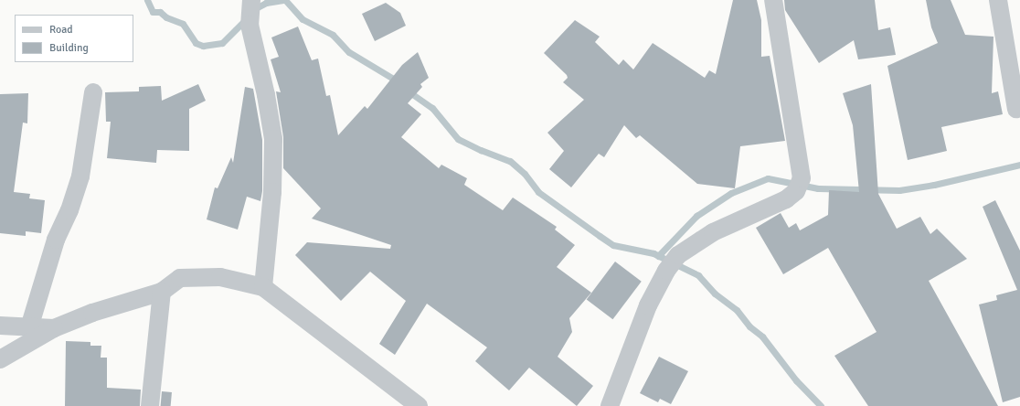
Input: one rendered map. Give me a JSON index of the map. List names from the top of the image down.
{
  "legend": ["Road", "Building"]
}
